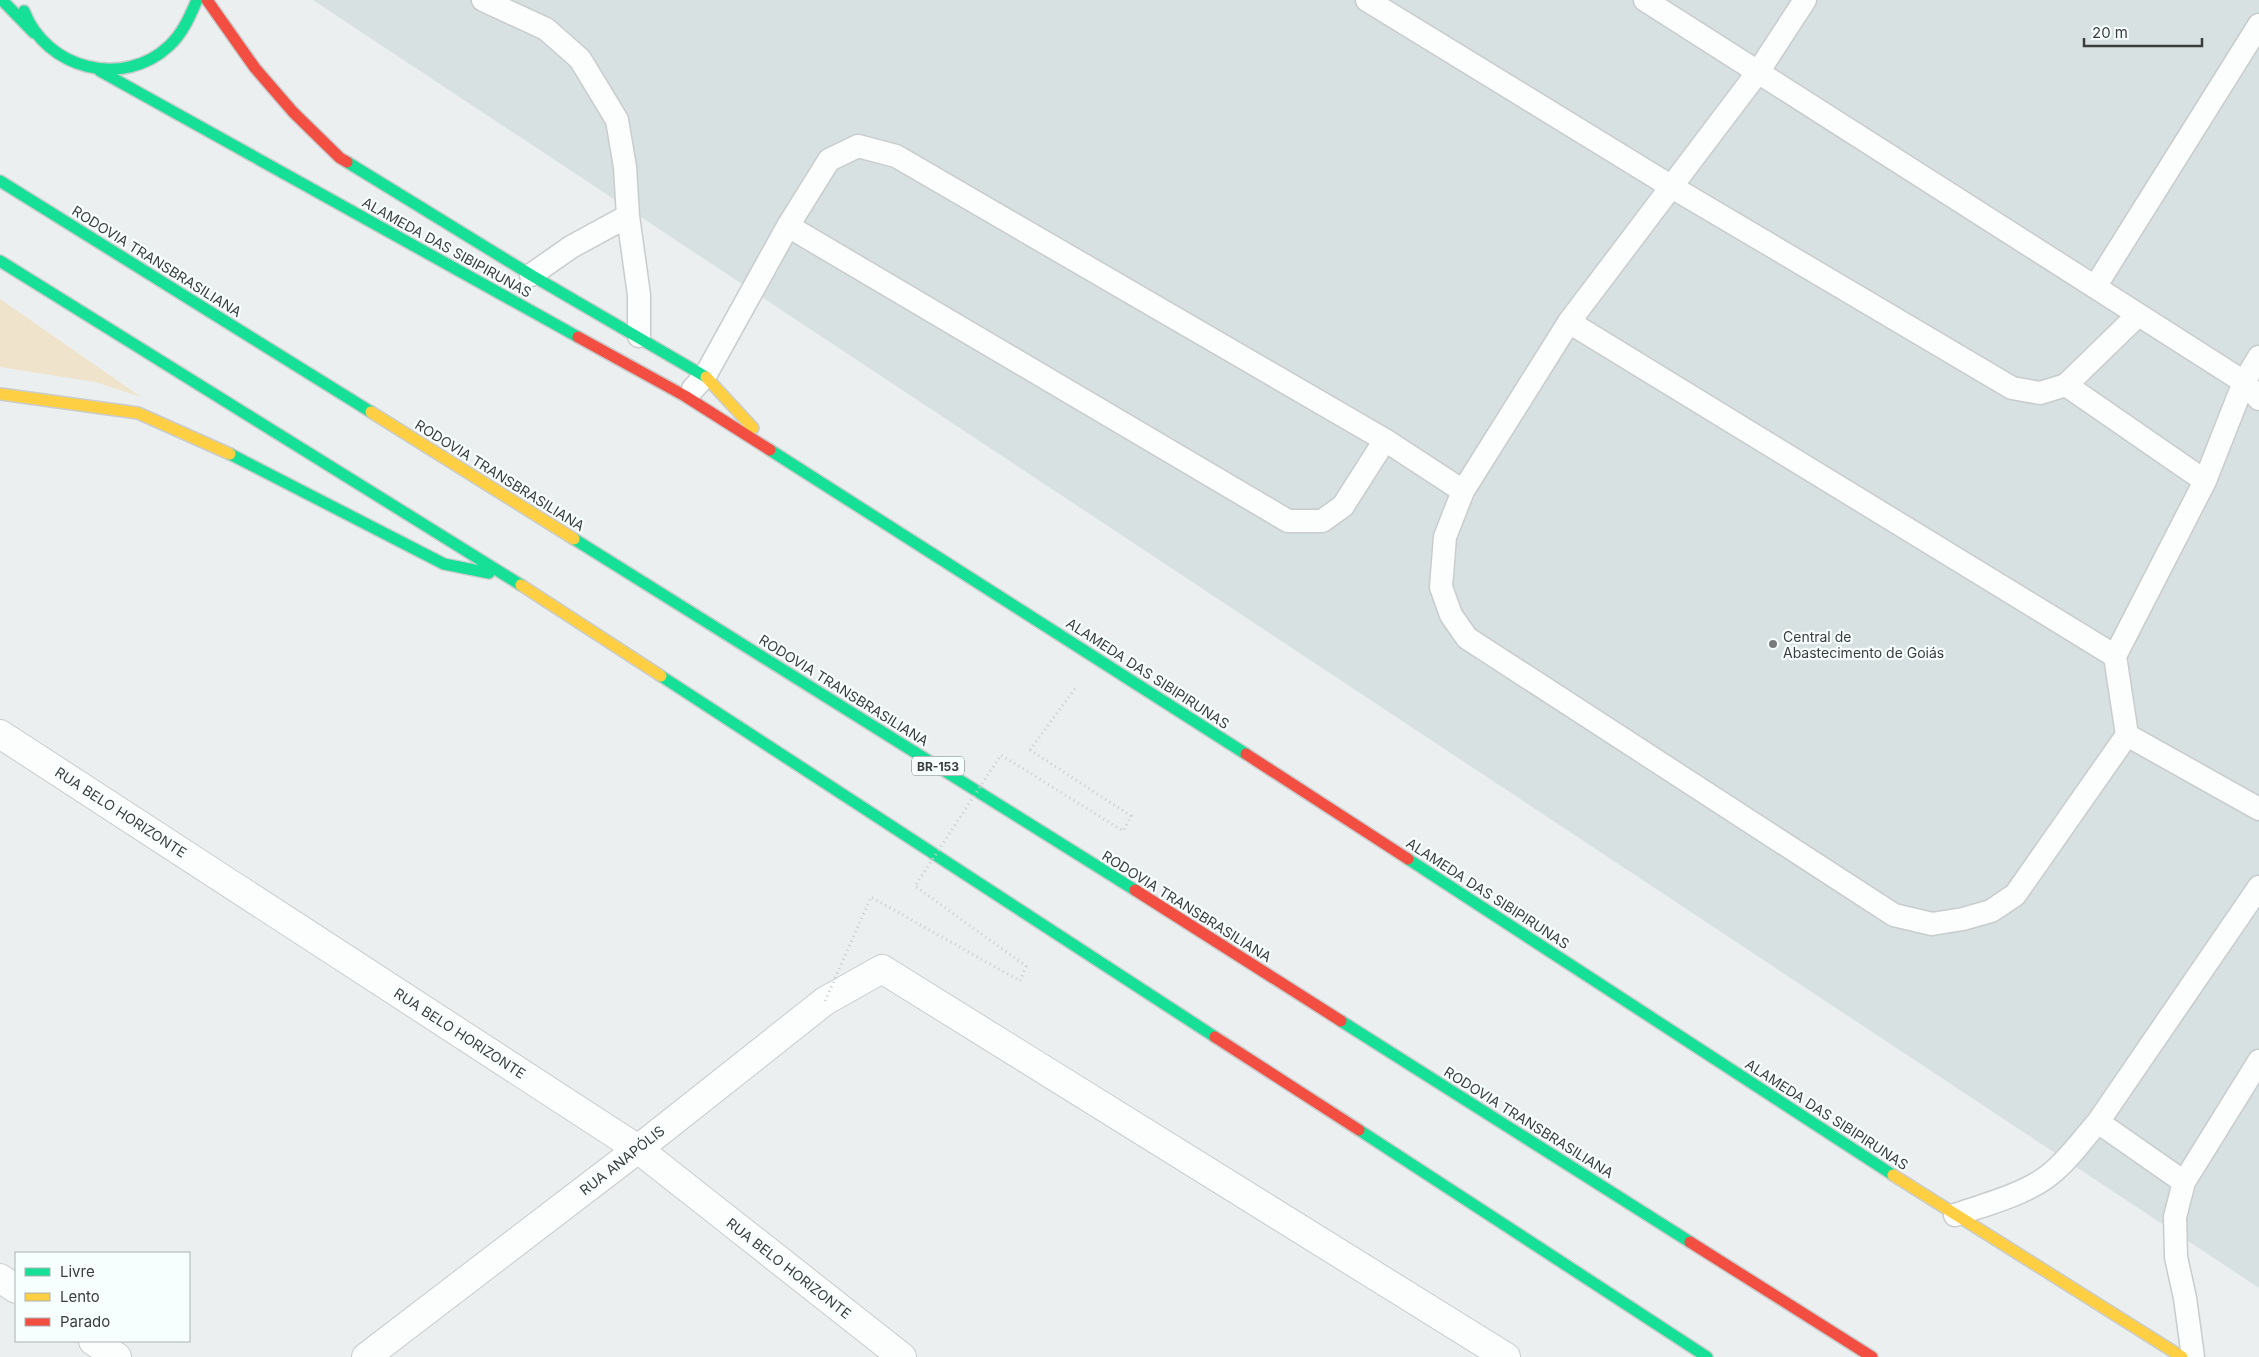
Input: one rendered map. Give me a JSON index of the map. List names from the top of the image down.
{
  "streets": {
    "main road": ["ALAMEDA DAS SIBIPIRUNAS", "RODOVIA TRANSBRASILIANA", "BR-153"],
    "street": ["RUA BELO HORIZONTE", "RUA ANAPÓLIS"]
  },
  "crossings": [
    ["RUA BELO HORIZONTE", "RUA ANAPÓLIS"]
  ],
  "places": ["Central de Abastecimento de Goiás"],
  "legend": ["Livre", "Lento", "Parado"],
  "scale_bar": "20 m"
}
